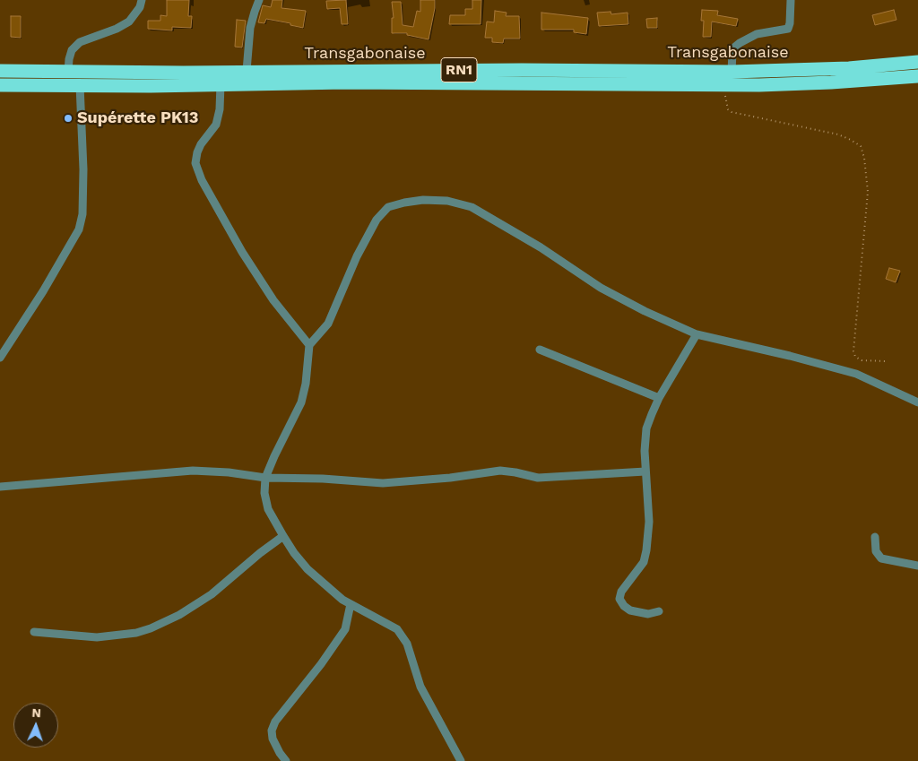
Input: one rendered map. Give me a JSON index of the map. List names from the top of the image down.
{
  "streets": {
    "highway": ["Transgabonaise", "RN1"]
  },
  "places": ["Supérette PK13"],
  "north": "top"
}
